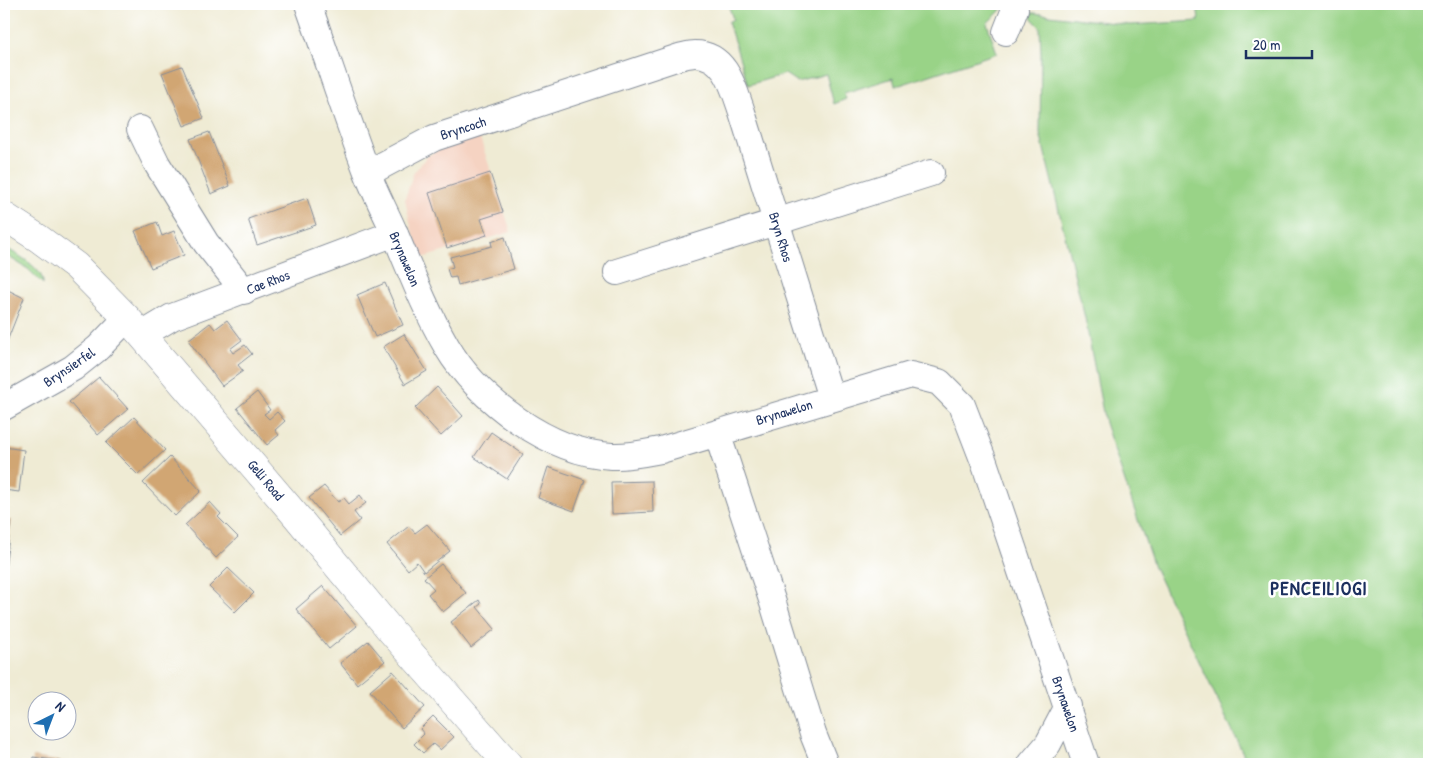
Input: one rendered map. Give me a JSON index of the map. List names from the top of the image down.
{
  "streets": {
    "main road": ["Gelli Road"],
    "street": [
      "Bryncoch",
      "Bryn Rhos",
      "Brynawelon",
      "Cae Rhos",
      "Brynsierfel"
    ]
  },
  "crossings": [
    ["Bryncoch", "Bryn Rhos"],
    ["Bryncoch", "Brynawelon"],
    ["Bryn Rhos", "Brynawelon"],
    ["Brynawelon", "Cae Rhos"],
    ["Cae Rhos", "Brynsierfel"],
    ["Cae Rhos", "Gelli Road"],
    ["Brynsierfel", "Gelli Road"]
  ],
  "districts": ["PENCEILIOGI"],
  "scale_bar": "20 m",
  "north": "top right"
}
